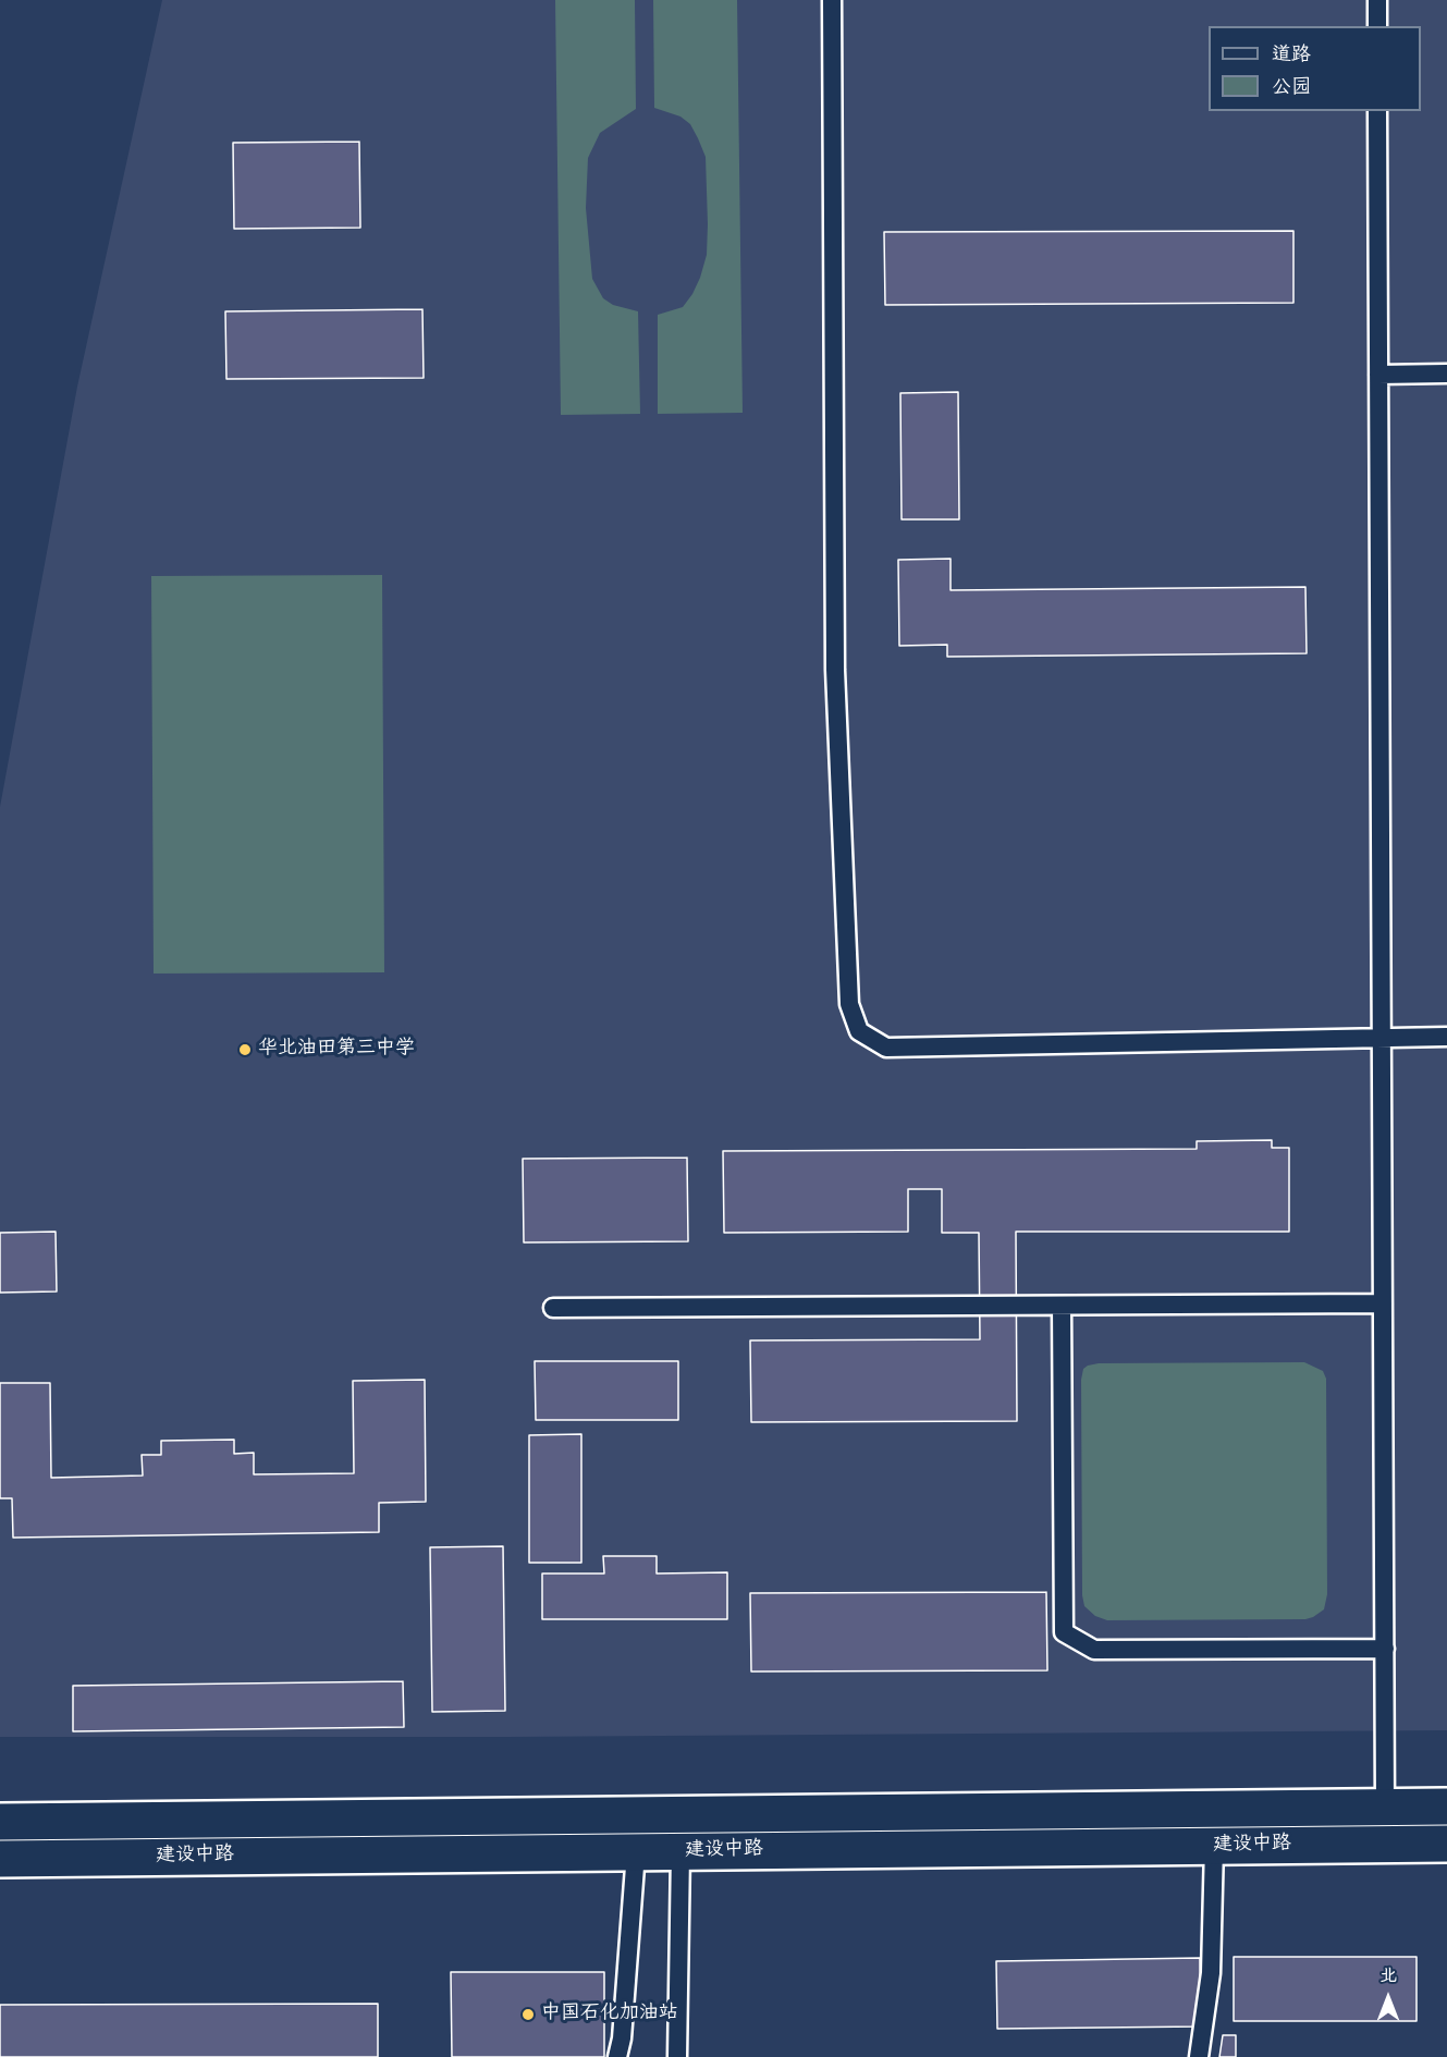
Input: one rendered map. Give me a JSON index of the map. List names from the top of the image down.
{
  "streets": {
    "main road": ["建设中路"]
  },
  "places": ["华北油田第三中学", "中国石化加油站"],
  "legend": ["道路", "公园"],
  "north": "top"
}
